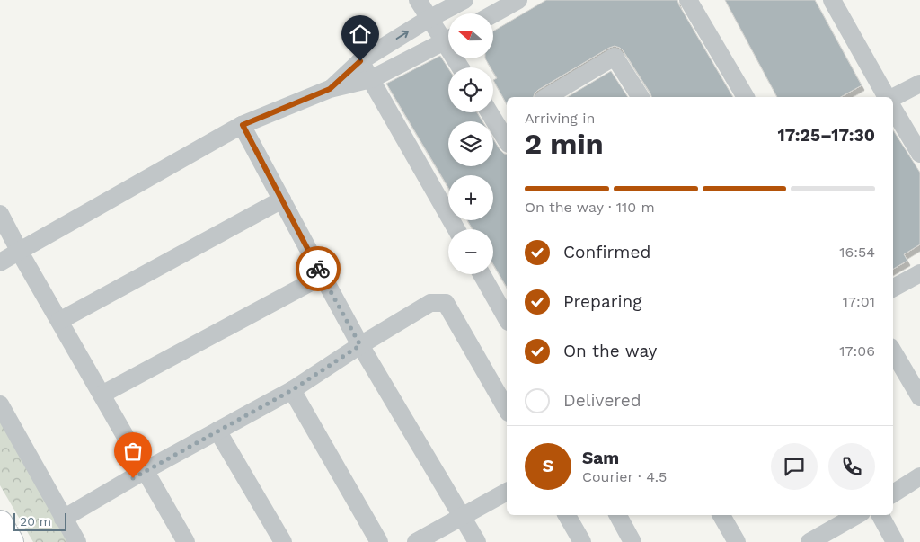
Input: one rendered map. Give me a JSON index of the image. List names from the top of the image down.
{
  "scale_bar": "20 m",
  "north": "left",
  "page": {
    "map_buttons": ["+", "−"],
    "heading": ["2 min", "Arriving in", "17:25–17:30"],
    "panel": ["Sam", "Courier · 4.5"],
    "bar": "On the way · 110 m",
    "list": [
      ["Confirmed", "16:54"],
      ["Preparing", "17:01"],
      ["On the way", "17:06"],
      "Delivered"
    ],
    "round": "S",
    "scale": "20 m"
  }
}
